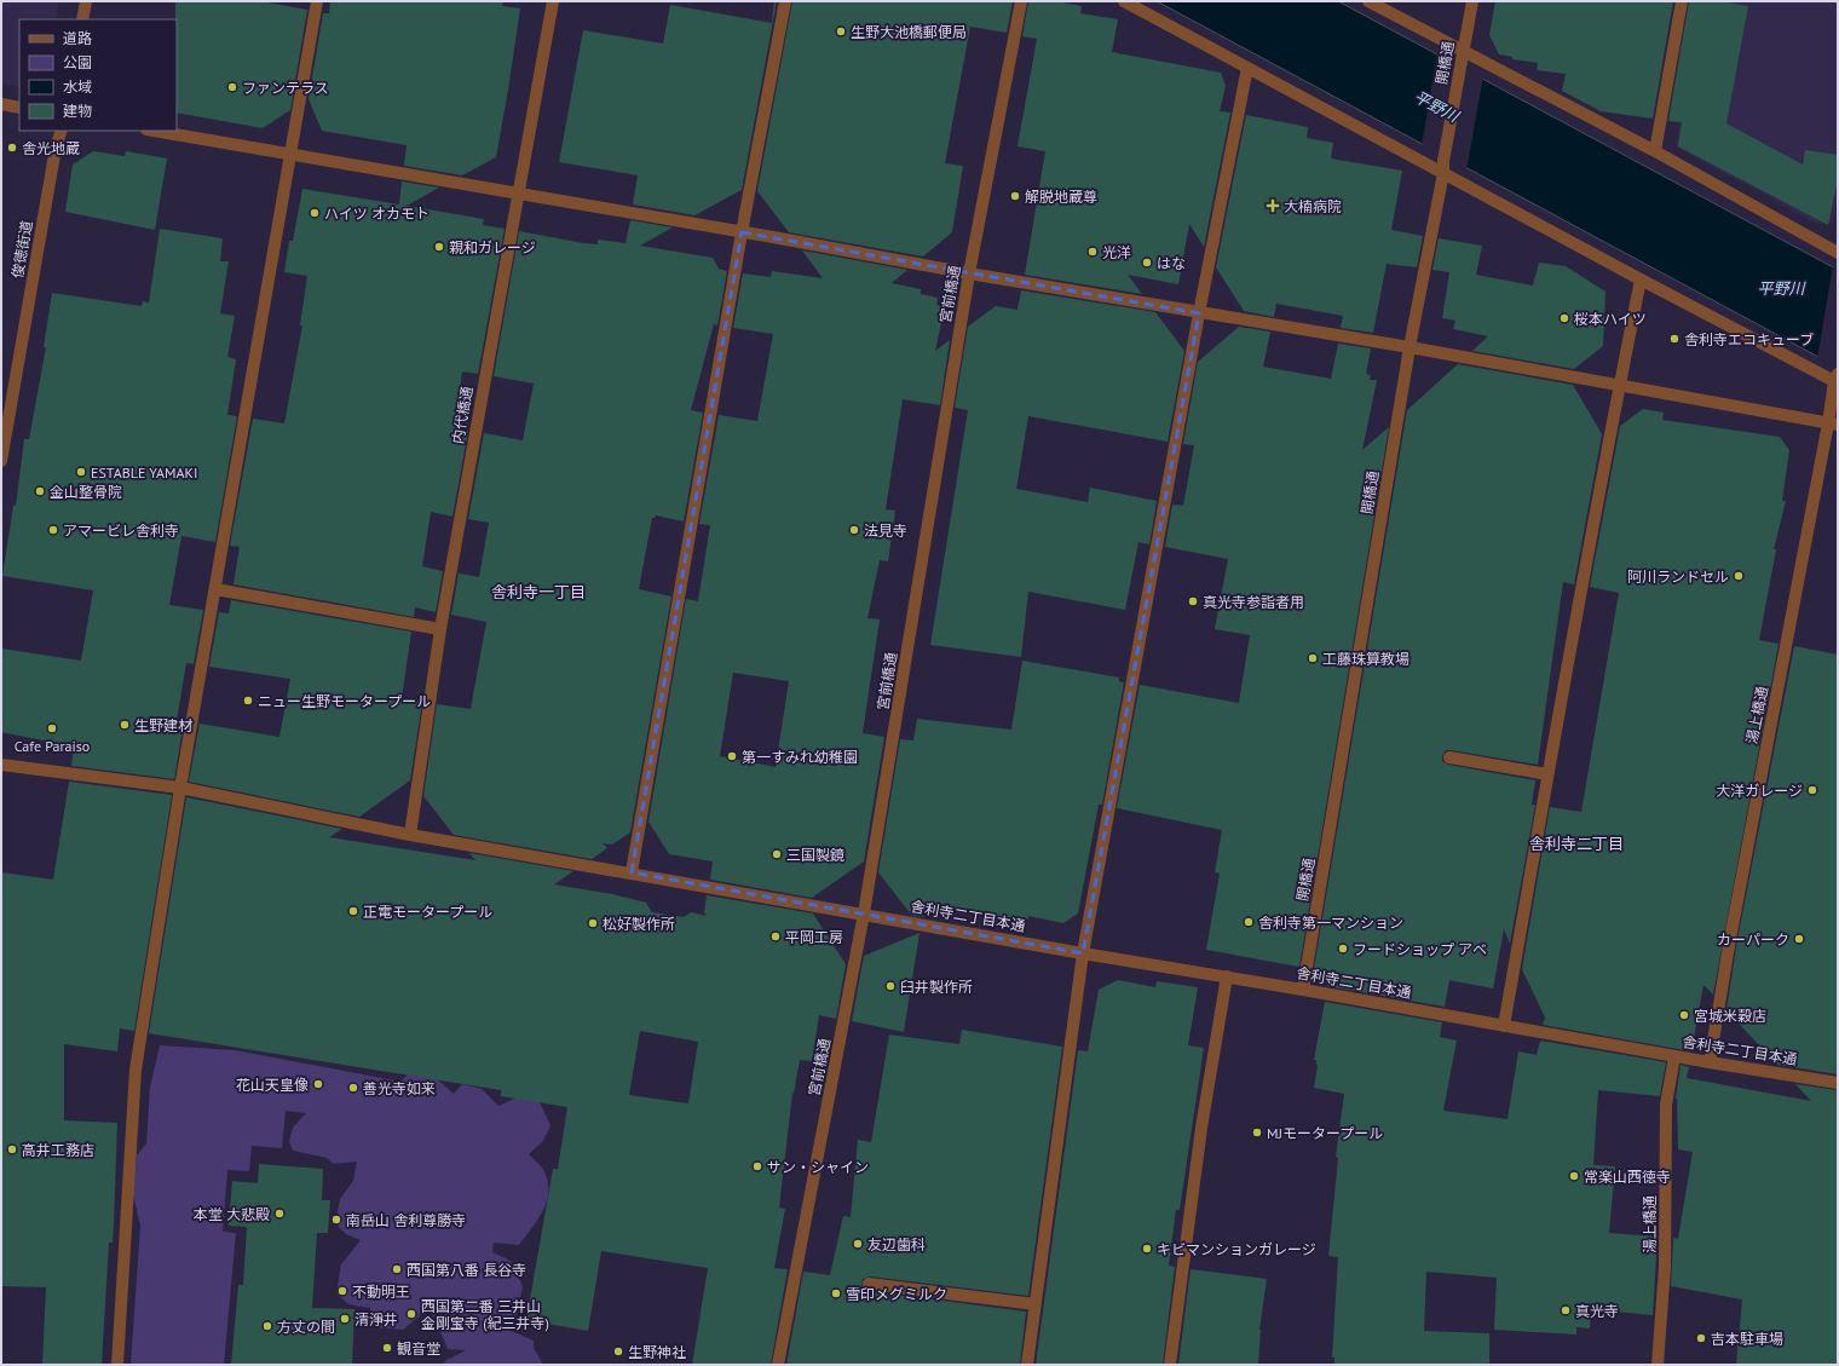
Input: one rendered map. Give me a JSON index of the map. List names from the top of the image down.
{
  "streets": {
    "street": [
      "開橋通",
      "俊徳街道",
      "宮前橋通",
      "内代橋通",
      "湯上橋通",
      "舎利寺二丁目本通"
    ]
  },
  "crossings": [
    ["開橋通", "舎利寺二丁目本通"],
    ["宮前橋通", "舎利寺二丁目本通"],
    ["内代橋通", "舎利寺二丁目本通"],
    ["湯上橋通", "舎利寺二丁目本通"]
  ],
  "districts": ["舎利寺一丁目", "舎利寺二丁目"],
  "water": ["平野川"],
  "places": {
    "other": [
      "生野大池橋郵便局",
      "ファンテラス",
      "舎光地蔵",
      "解脱地蔵尊",
      "ハイツ オカモト",
      "親和ガレージ",
      "光洋",
      "はな",
      "桜本ハイツ",
      "舎利寺エコキューブ",
      "ESTABLE YAMAKI",
      "金山整骨院",
      "アマービレ舎利寺",
      "法見寺",
      "阿川ランドセル",
      "真光寺参詣者用",
      "工藤珠算教場",
      "ニュー生野モータープール",
      "生野建材",
      "Cafe Paraiso",
      "第一すみれ幼稚園",
      "大洋ガレージ",
      "三国製鏡",
      "正電モータープール",
      "舎利寺第一マンション",
      "松好製作所",
      "平岡工房",
      "カーパーク",
      "フードショップ アベ",
      "臼井製作所",
      "宮城米穀店",
      "花山天皇像",
      "善光寺如来",
      "MJモータープール",
      "高井工務店",
      "サン・シャイン",
      "常楽山西徳寺",
      "本堂 大悲殿",
      "南岳山 舎利尊勝寺",
      "友辺歯科",
      "キビマンションガレージ",
      "西国第八番 長谷寺",
      "不動明王",
      "雪印メグミルク",
      "真光寺",
      "西国第二番 三井山 金剛宝寺 (紀三井寺)",
      "清淨井",
      "方丈の間",
      "吉本駐車場",
      "観音堂",
      "生野神社"
    ],
    "health": ["大楠病院"]
  },
  "legend": [
    "道路",
    "公園",
    "水域",
    "建物"
  ]
}
